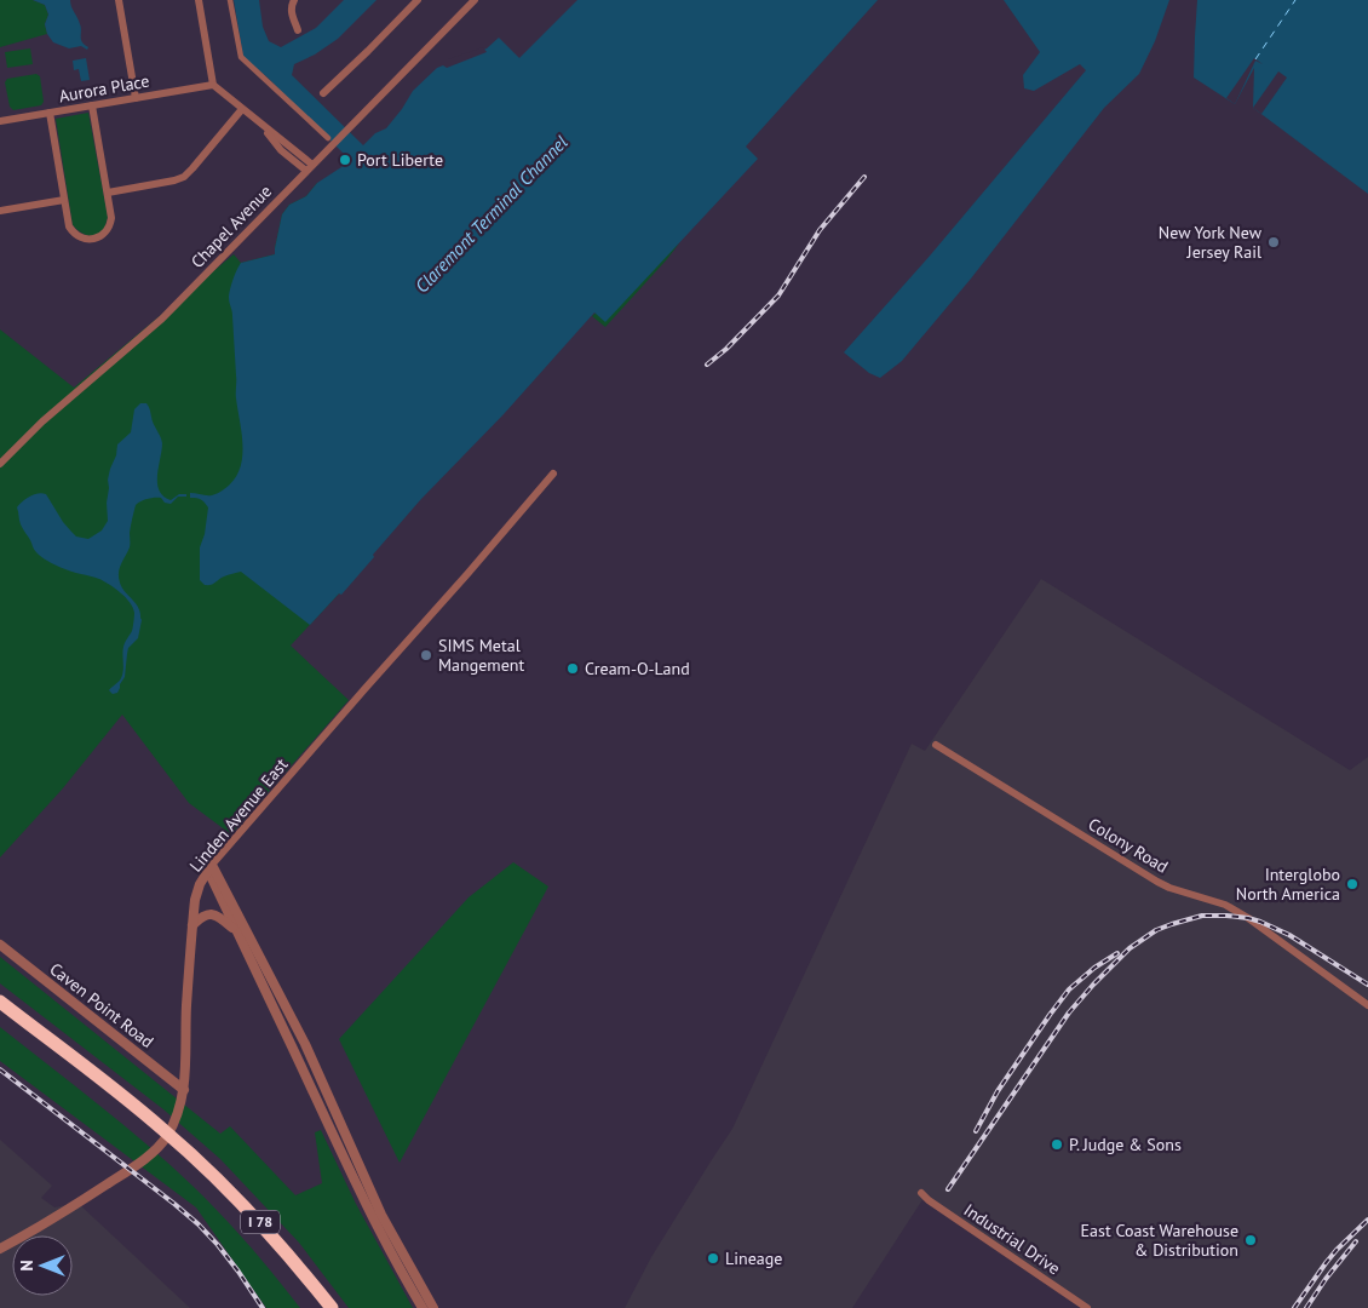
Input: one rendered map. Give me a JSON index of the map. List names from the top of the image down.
{
  "streets": {
    "highway": ["I 78"],
    "street": [
      "Aurora Place",
      "Chapel Avenue",
      "Linden Avenue East",
      "Colony Road",
      "Caven Point Road",
      "Industrial Drive"
    ]
  },
  "crossings": [
    ["Linden Avenue East", "Caven Point Road"]
  ],
  "water": ["Claremont Terminal Channel"],
  "places": [
    "Port Liberte",
    "New York New Jersey Rail",
    "SIMS Metal Mangement",
    "Cream-O-Land",
    "Interglobo North America",
    "P. Judge & Sons",
    "East Coast Warehouse & Distribution",
    "Lineage"
  ],
  "north": "left"
}
